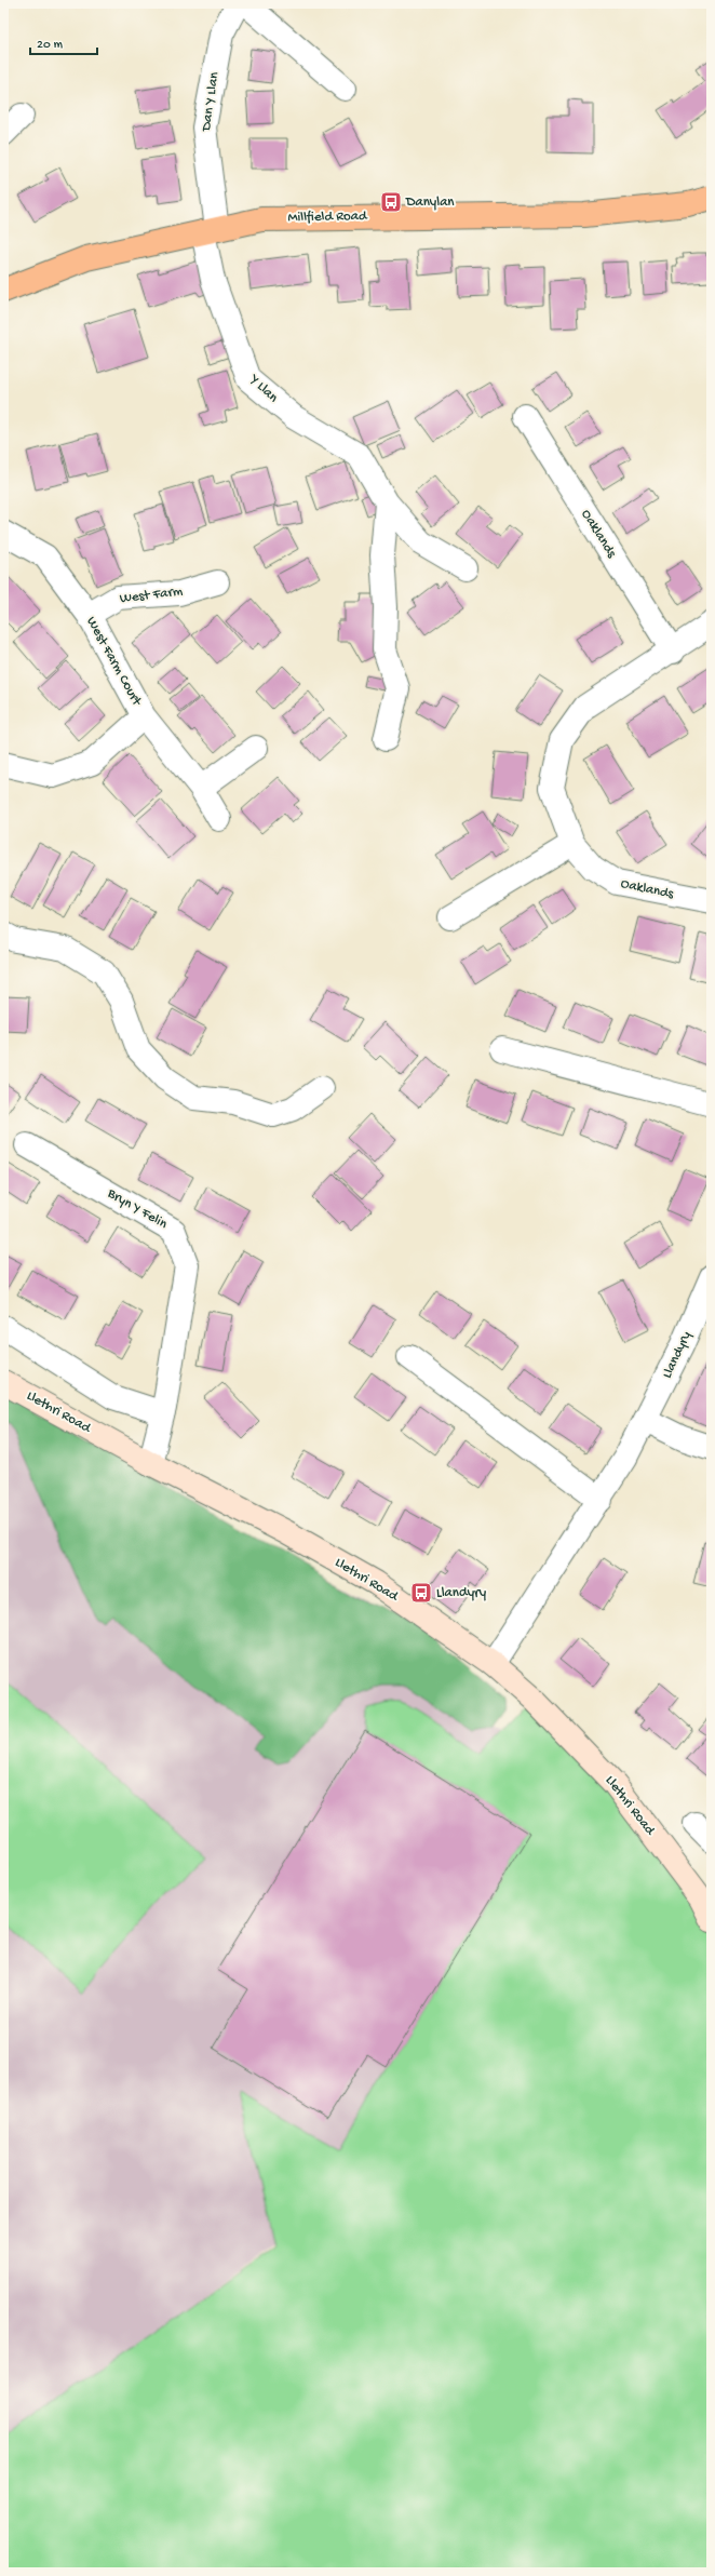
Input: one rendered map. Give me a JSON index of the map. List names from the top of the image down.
{
  "streets": {
    "main road": ["Millfield Road", "Llethri Road"],
    "street": [
      "Dan Y Llan",
      "Y Llan",
      "Oaklands",
      "West Farm",
      "West Farm Court",
      "Bryn Y Felin",
      "Llandyry"
    ]
  },
  "crossings": [
    ["Dan Y Llan", "Millfield Road"],
    ["Dan Y Llan", "Y Llan"],
    ["Millfield Road", "Y Llan"],
    ["West Farm", "West Farm Court"],
    ["Bryn Y Felin", "Llethri Road"],
    ["Llandyry", "Llethri Road"]
  ],
  "places": {
    "bus stop": ["Danylan", "Llandyry"]
  },
  "scale_bar": "20 m"
}
